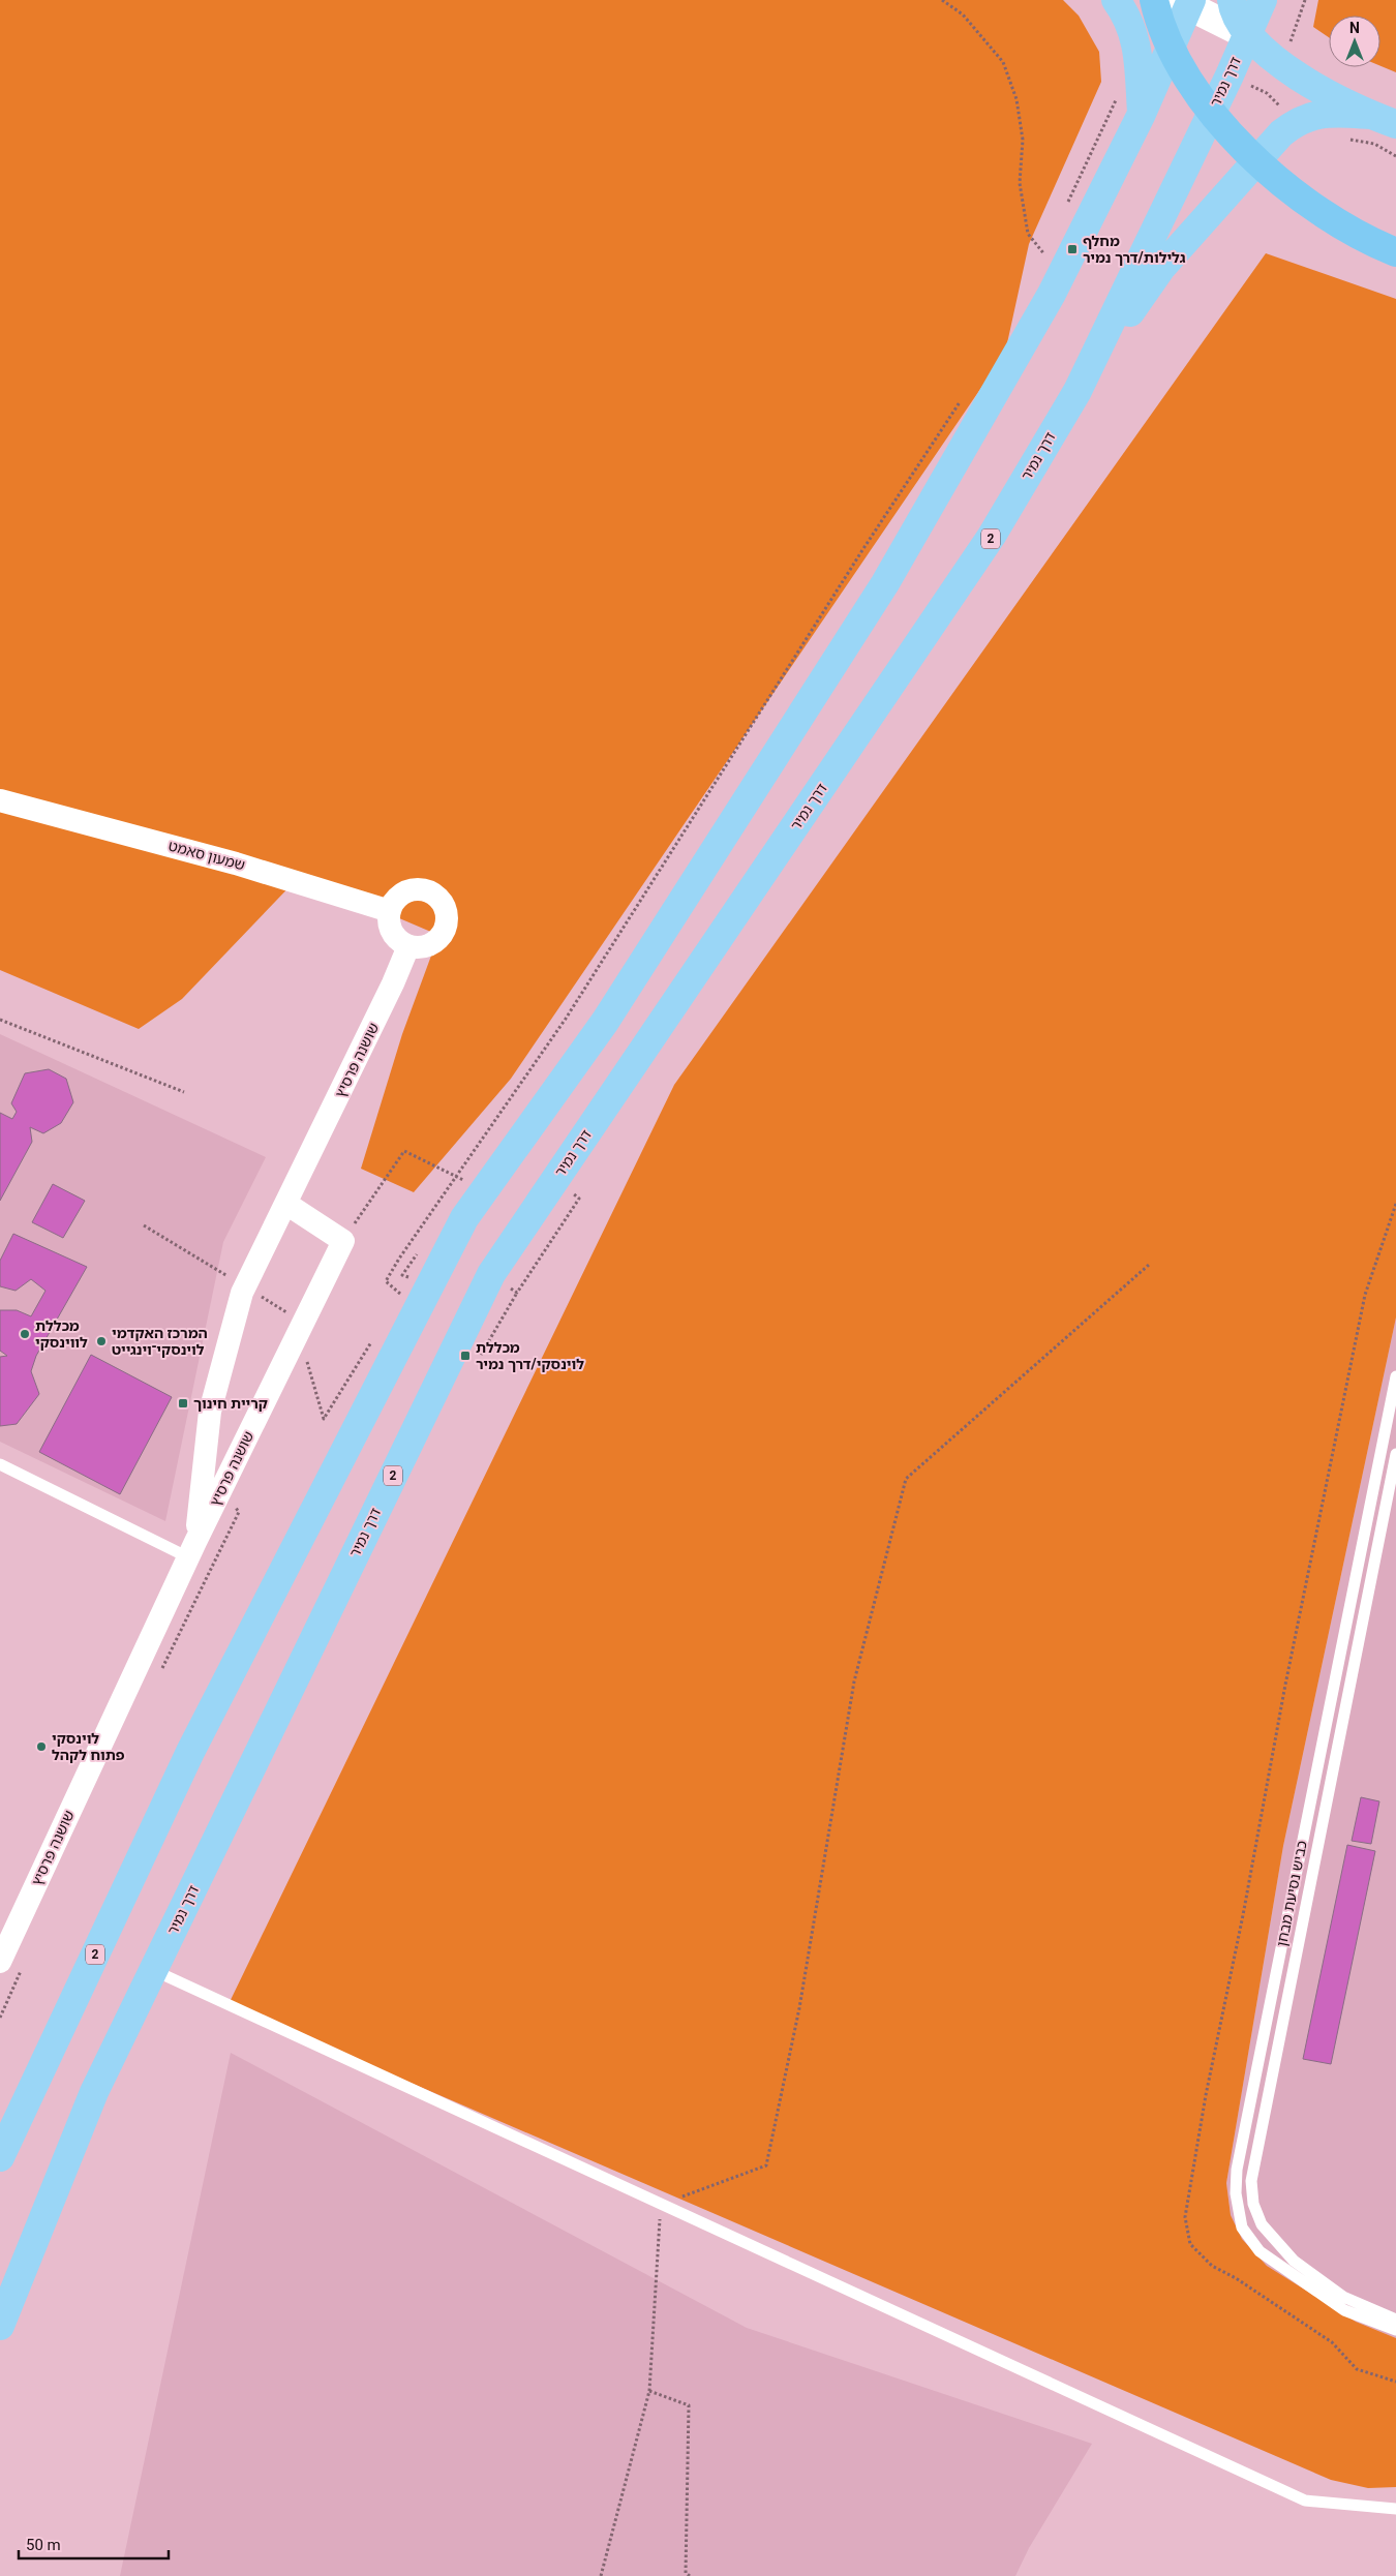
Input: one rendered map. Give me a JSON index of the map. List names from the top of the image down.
{
  "streets": {
    "highway": ["דרך נמיר", "2"],
    "street": ["שמעון סאמט", "שושנה פרסיץ"],
    "lane": ["כביש נסיעת מבחן"]
  },
  "crossings": [
    ["דרך נמיר", "2"],
    ["שמעון סאמט", "שושנה פרסיץ"]
  ],
  "places": {
    "transit": ["מחלף גלילות/דרך נמיר", "מכללת לוינסקי/דרך נמיר", "קריית חינוך"],
    "other": ["מכללת לווינסקי", "המרכז האקדמי לוינסקי־וינגייט", "לוינסקי פתוח לקהל"]
  },
  "scale_bar": "50 m",
  "north": "top"
}
